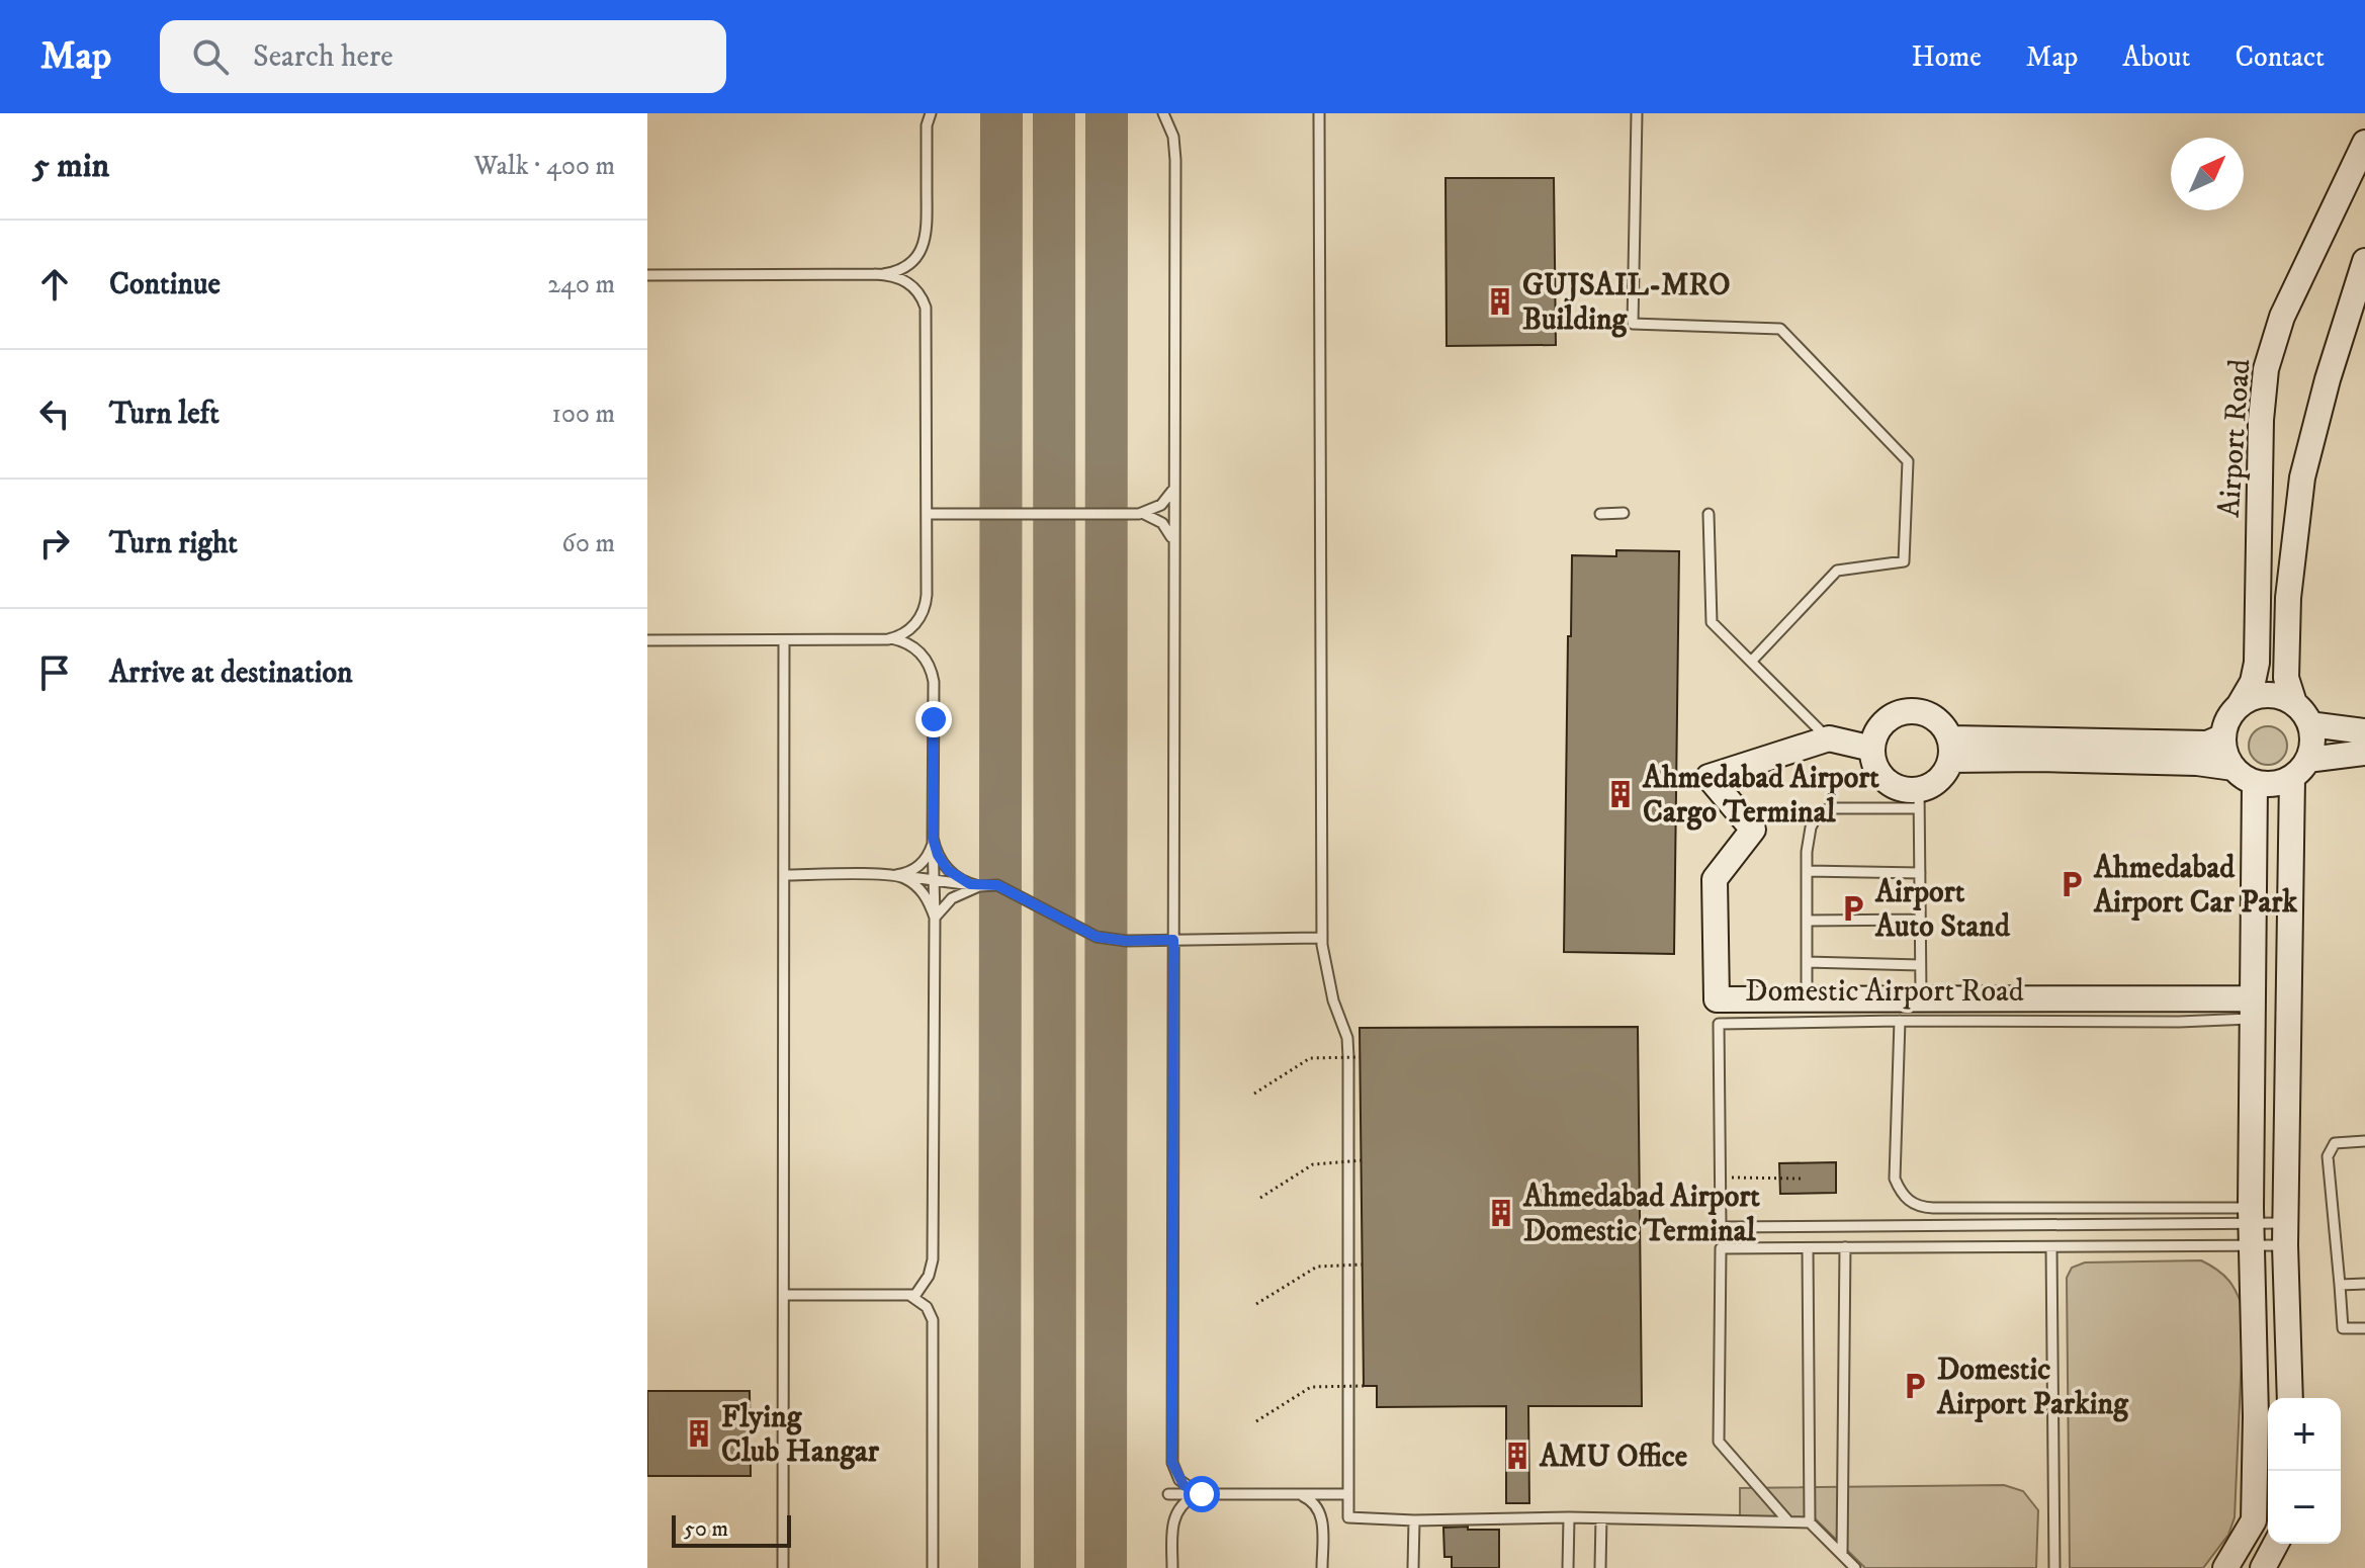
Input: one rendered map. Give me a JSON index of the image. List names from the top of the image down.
{
  "streets": {
    "main road": ["Airport Road"],
    "lane": ["Domestic Airport Road"]
  },
  "places": {
    "building": [
      "GUJSAIL-MRO Building",
      "Ahmedabad Airport Cargo Terminal",
      "Ahmedabad Airport Domestic Terminal",
      "Flying Club Hangar",
      "AMU Office"
    ],
    "parking": ["Ahmedabad Airport Car Park", "Airport Auto Stand", "Domestic Airport Parking"]
  },
  "scale_bar": "50 m",
  "north": "top right",
  "page": {
    "header": "Map",
    "search": "Search here",
    "nav": [
      "Home",
      "Map",
      "About",
      "Contact"
    ],
    "heading": ["5 min", "Walk · 400 m"],
    "list": [
      ["Continue", "240 m"],
      ["Turn left", "100 m"],
      ["Turn right", "60 m"],
      "Arrive at destination"
    ],
    "map_buttons": ["+", "−"],
    "scale": "50 m"
  }
}
